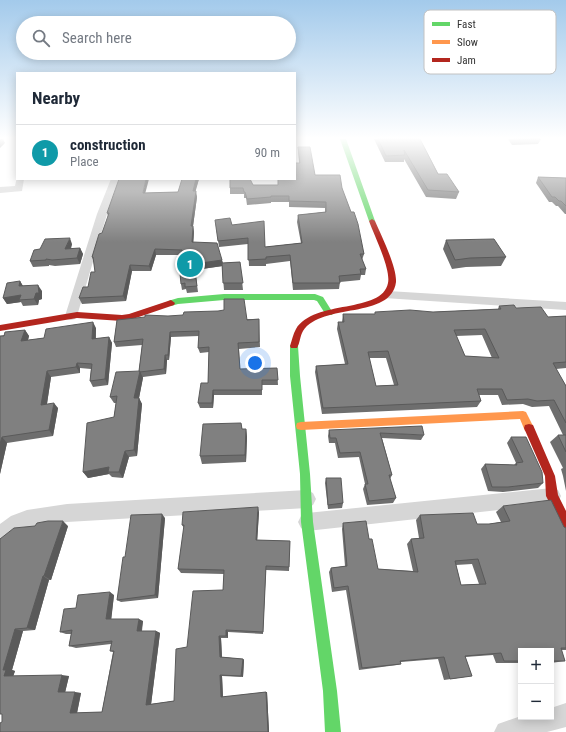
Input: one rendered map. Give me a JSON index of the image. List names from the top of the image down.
{
  "legend": ["Fast", "Slow", "Jam"],
  "page": {
    "search": "Search here",
    "heading": "Nearby",
    "list": [
      {
        "mark": "1",
        "name": "construction",
        "note": "Place",
        "value": "90 m"
      }
    ],
    "pins": "1",
    "map_buttons": ["+", "−"]
  }
}
